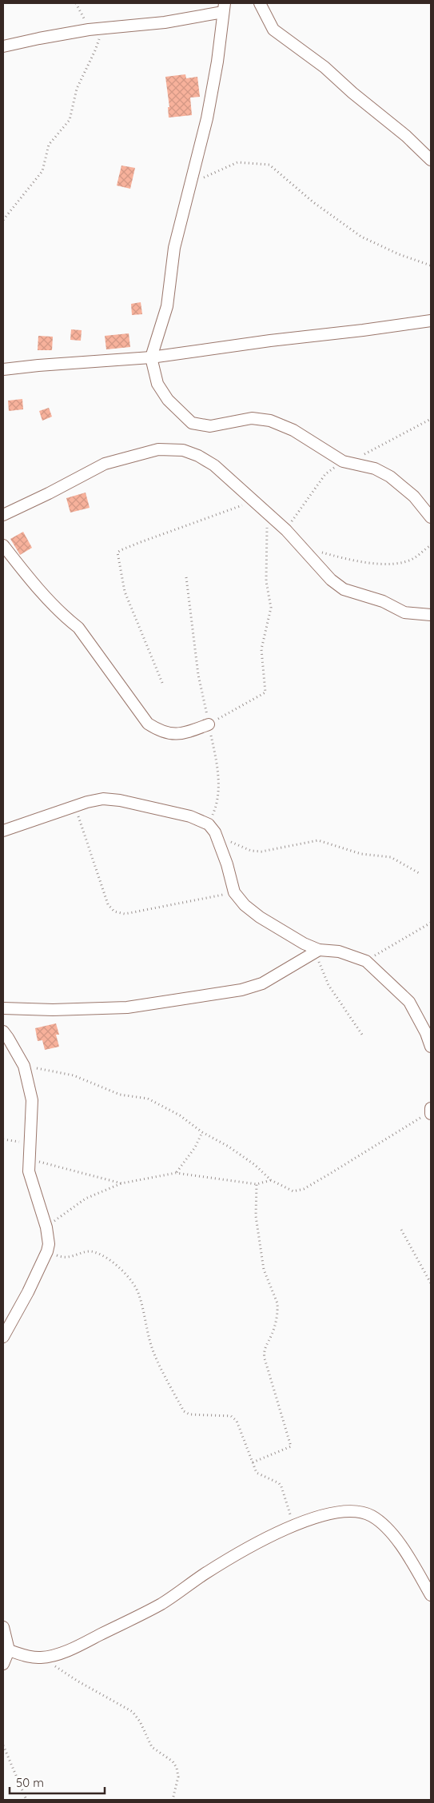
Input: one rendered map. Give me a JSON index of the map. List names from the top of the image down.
{
  "scale_bar": "50 m"
}
